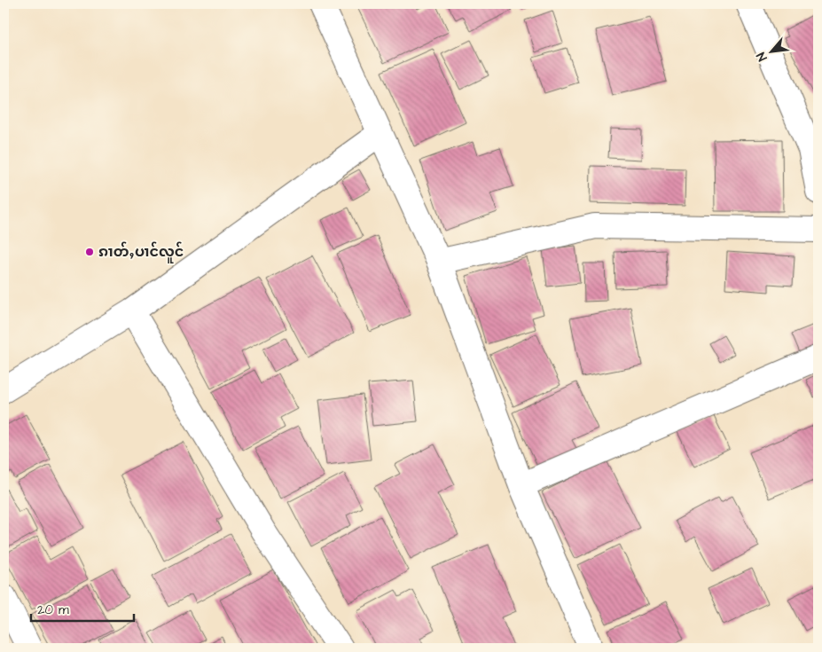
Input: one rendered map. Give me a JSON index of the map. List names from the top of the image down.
{
  "places": ["ၵၢတ်ႇပၢင်လူင်"],
  "scale_bar": "20 m",
  "north": "bottom left"
}
